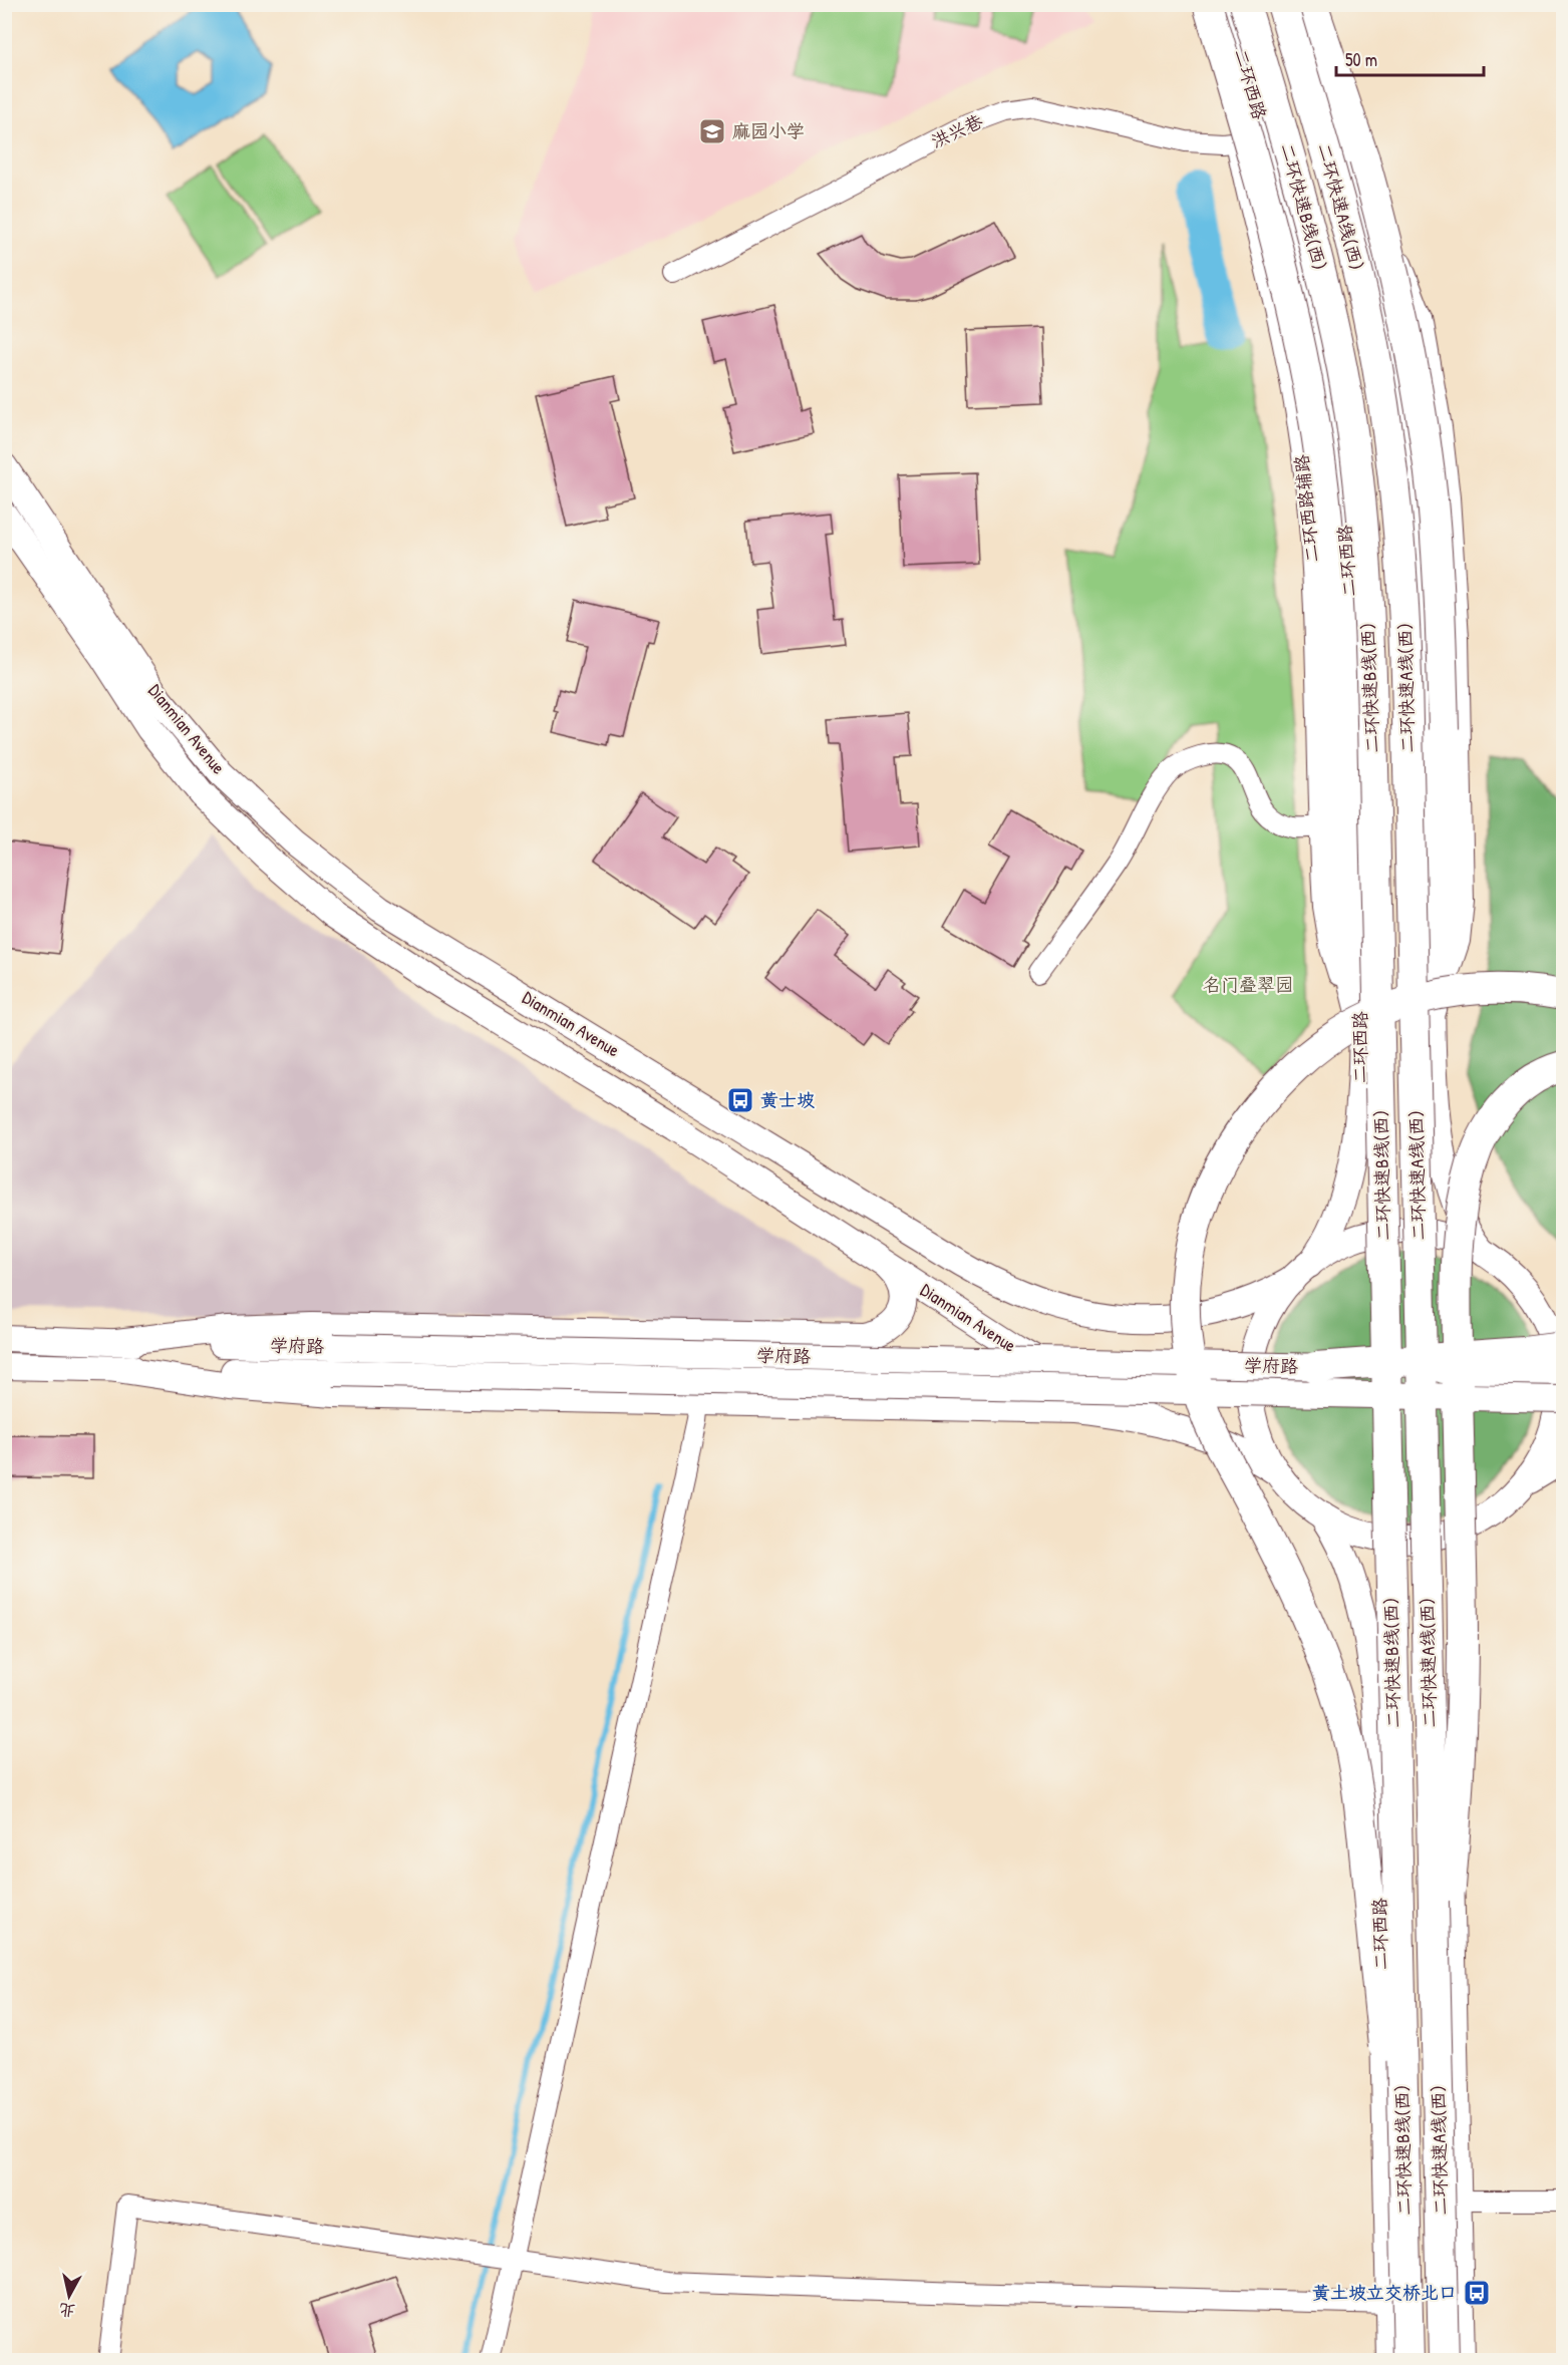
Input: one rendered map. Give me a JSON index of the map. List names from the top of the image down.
{
  "streets": {
    "highway": ["二环快速B线(西)", "二环快速A线(西)"],
    "main road": ["二环西路", "Dianmian Avenue", "学府路"],
    "street": ["洪兴巷", "二环西路辅路"]
  },
  "crossings": [
    ["二环西路", "洪兴巷"],
    ["二环西路", "二环快速B线(西)"],
    ["二环西路", "二环西路辅路"],
    ["二环西路", "Dianmian Avenue"],
    ["洪兴巷", "二环西路辅路"],
    ["Dianmian Avenue", "学府路"]
  ],
  "parks": ["名门叠翠园"],
  "places": {
    "school or university": ["麻园小学"],
    "bus stop": ["黄士坡", "黄土坡立交桥北口"]
  },
  "scale_bar": "50 m",
  "north": "bottom"
}
